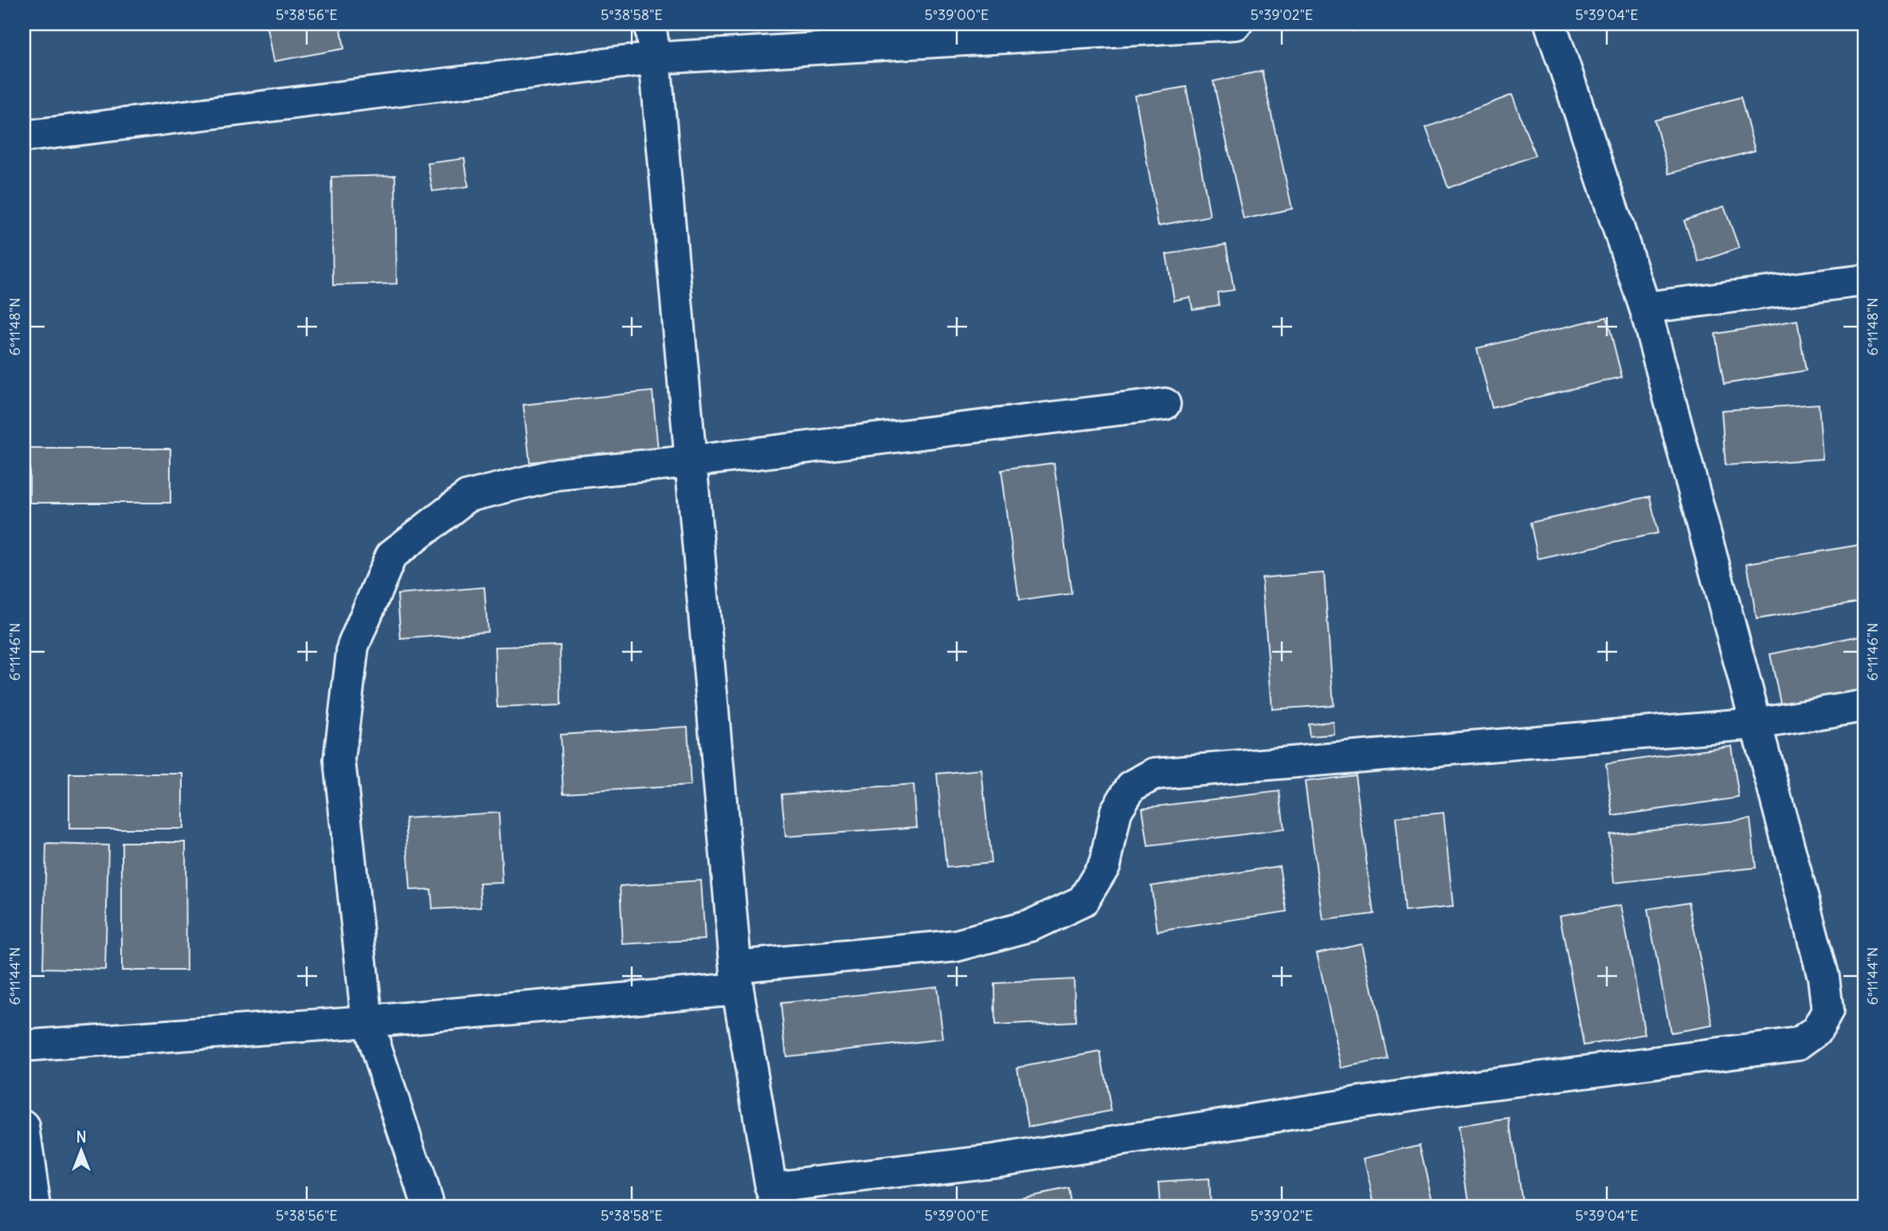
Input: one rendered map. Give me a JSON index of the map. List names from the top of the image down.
{
  "north": "top",
  "coordinates": [
    "5°38'56\"E",
    "5°38'58\"E",
    "5°39'00\"E",
    "5°39'02\"E",
    "5°39'04\"E",
    "6°11'48\"N",
    "6°11'46\"N",
    "6°11'44\"N"
  ]
}
